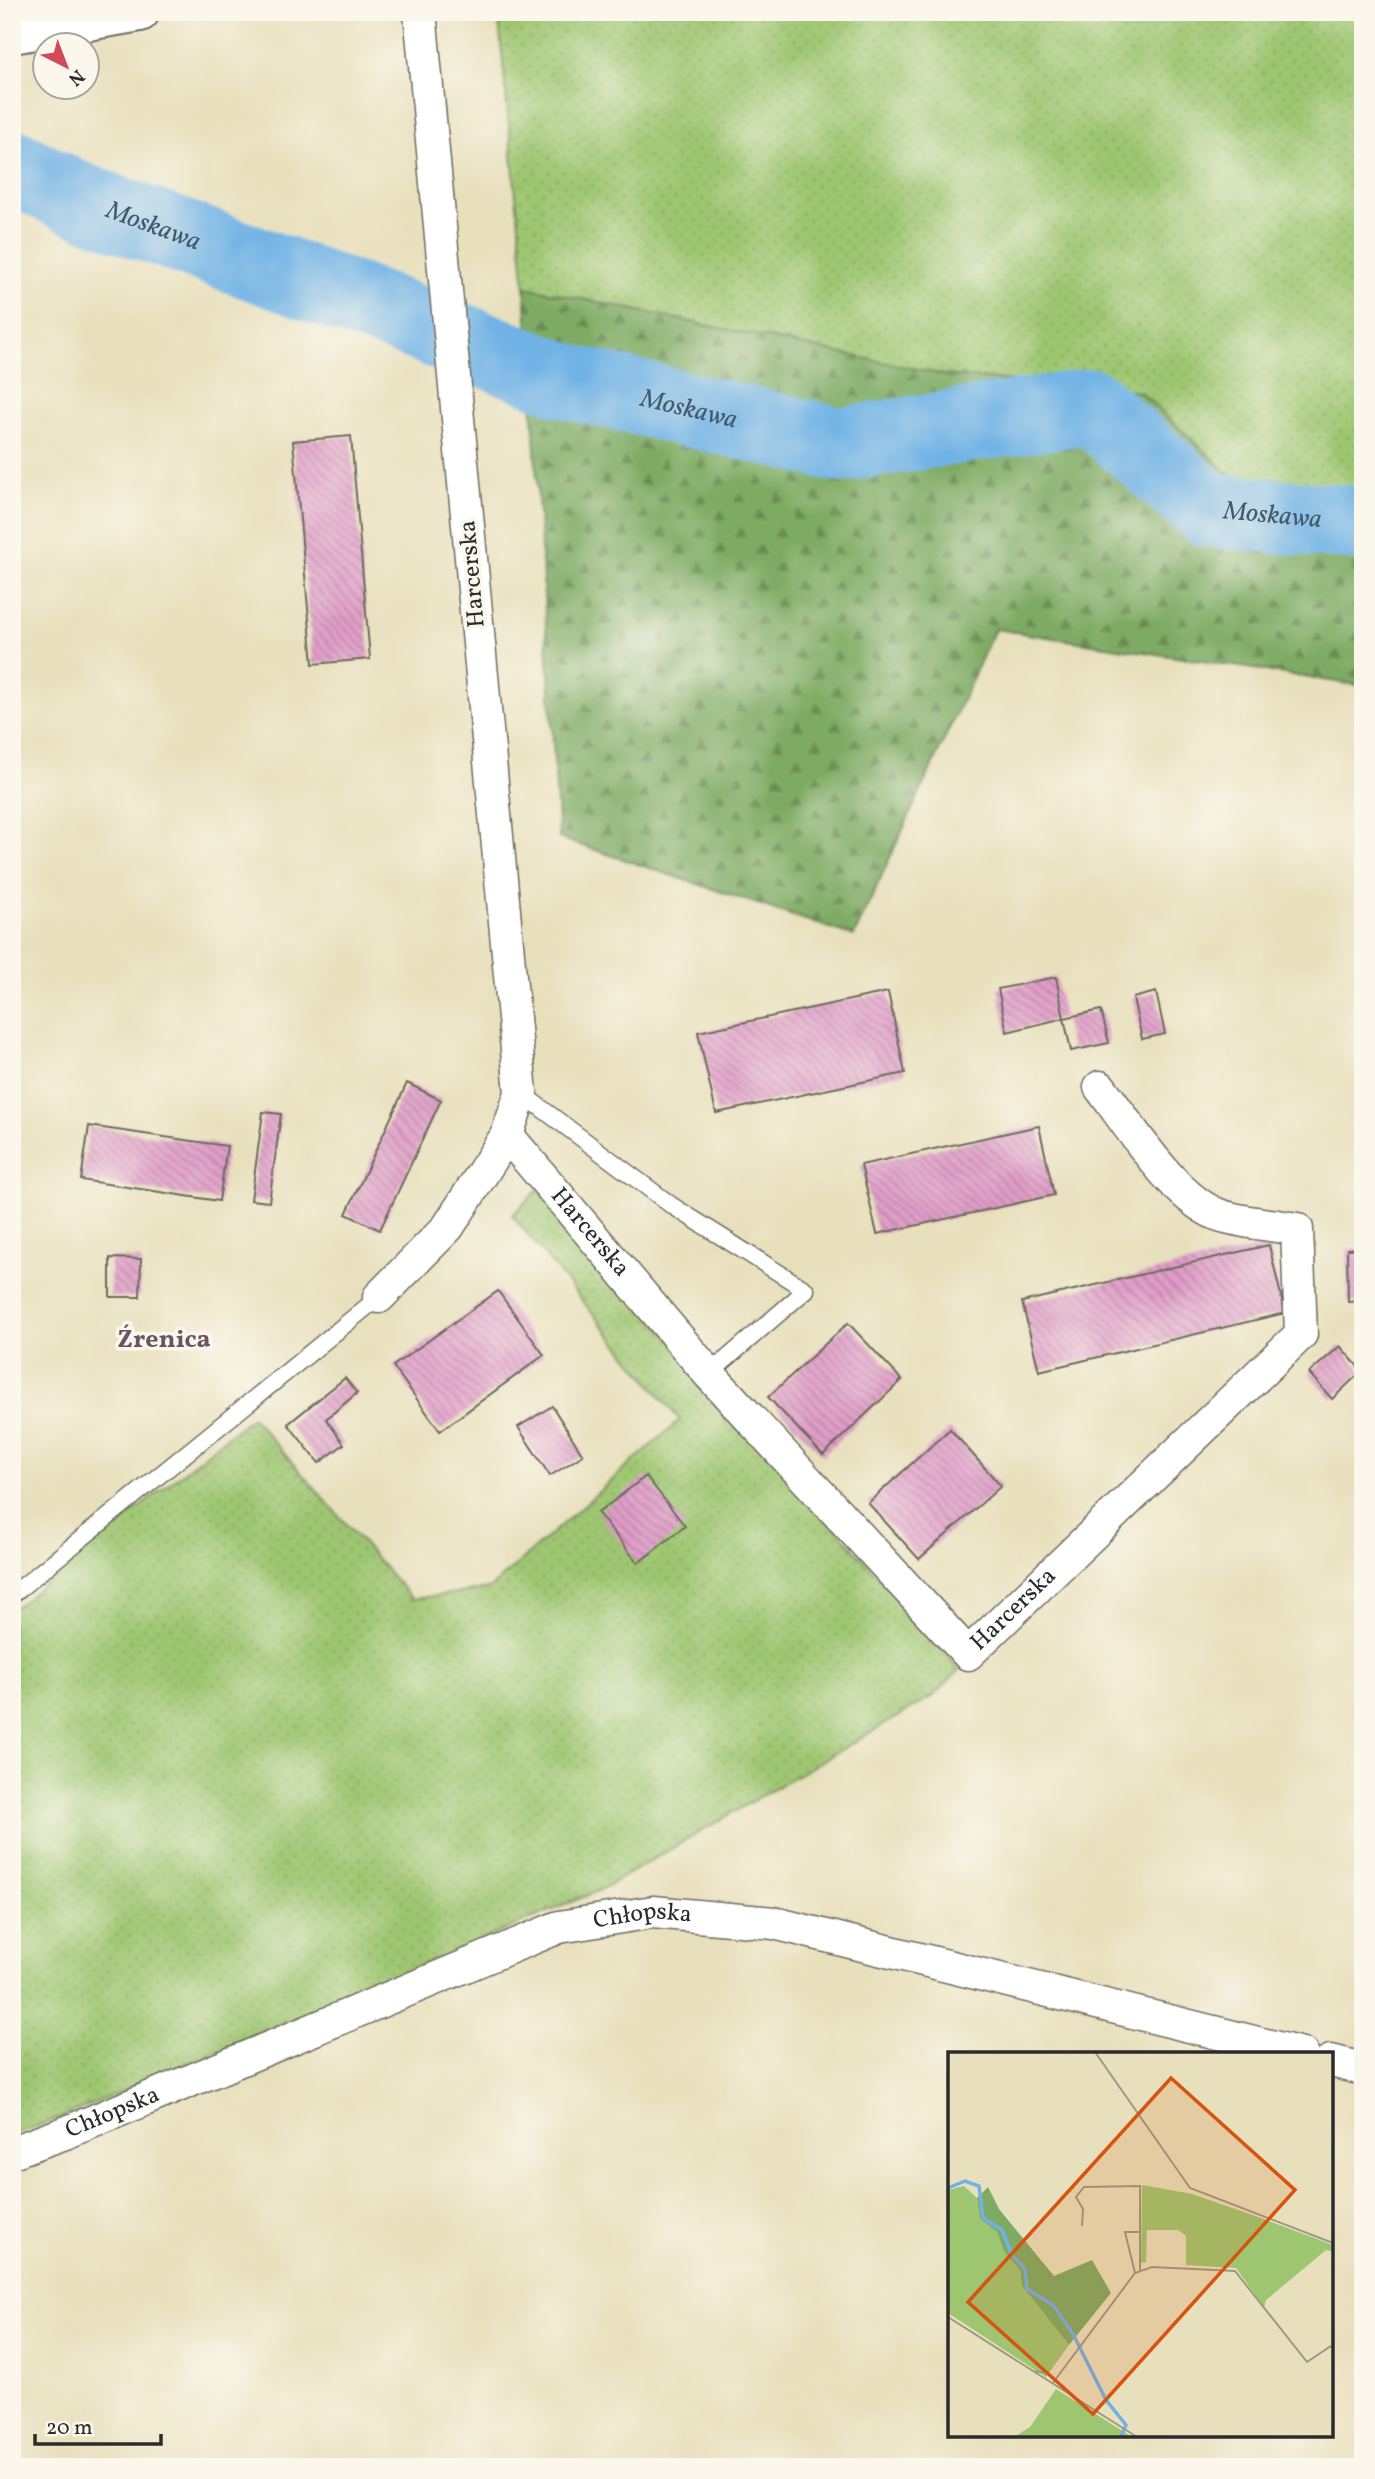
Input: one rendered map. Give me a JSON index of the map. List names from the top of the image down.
{
  "streets": {
    "street": ["Harcerska", "Chłopska"]
  },
  "districts": ["Źrenica"],
  "water": ["Moskawa"],
  "scale_bar": "20 m",
  "north": "bottom right"
}
